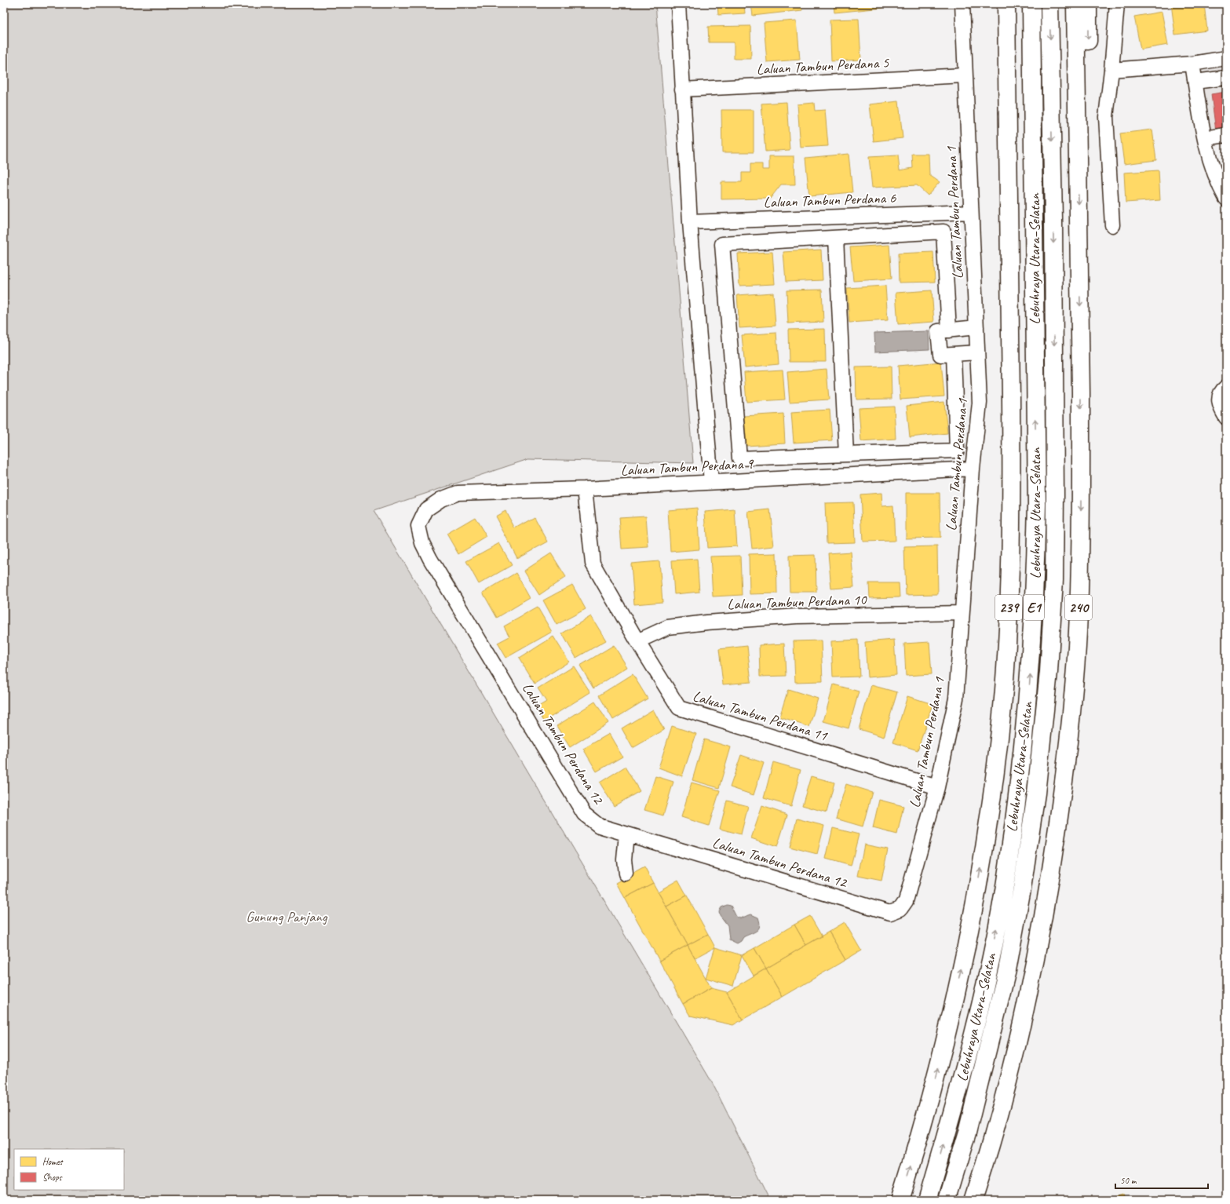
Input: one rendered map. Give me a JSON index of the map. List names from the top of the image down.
{
  "streets": {
    "main road": [
      "Lebuhraya Utara–Selatan",
      "239",
      "E1",
      "240"
    ],
    "street": [
      "Laluan Tambun Perdana 5",
      "Laluan Tambun Perdana 6",
      "Laluan Tambun Perdana 1",
      "Laluan Tambun Perdana 9",
      "Laluan Tambun Perdana 10",
      "Laluan Tambun Perdana 11",
      "Laluan Tambun Perdana 12"
    ]
  },
  "crossings": [
    ["Laluan Tambun Perdana 5", "Laluan Tambun Perdana 1"],
    ["Laluan Tambun Perdana 6", "Laluan Tambun Perdana 1"],
    ["Laluan Tambun Perdana 1", "Laluan Tambun Perdana 9"],
    ["Laluan Tambun Perdana 1", "Laluan Tambun Perdana 10"],
    ["Laluan Tambun Perdana 1", "Laluan Tambun Perdana 11"],
    ["Laluan Tambun Perdana 1", "Laluan Tambun Perdana 12"],
    ["Laluan Tambun Perdana 9", "Laluan Tambun Perdana 11"],
    ["Laluan Tambun Perdana 9", "Laluan Tambun Perdana 12"],
    ["Laluan Tambun Perdana 10", "Laluan Tambun Perdana 11"]
  ],
  "parks": ["Gunung Panjang"],
  "legend": ["Homes", "Shops"],
  "scale_bar": "50 m"
}
